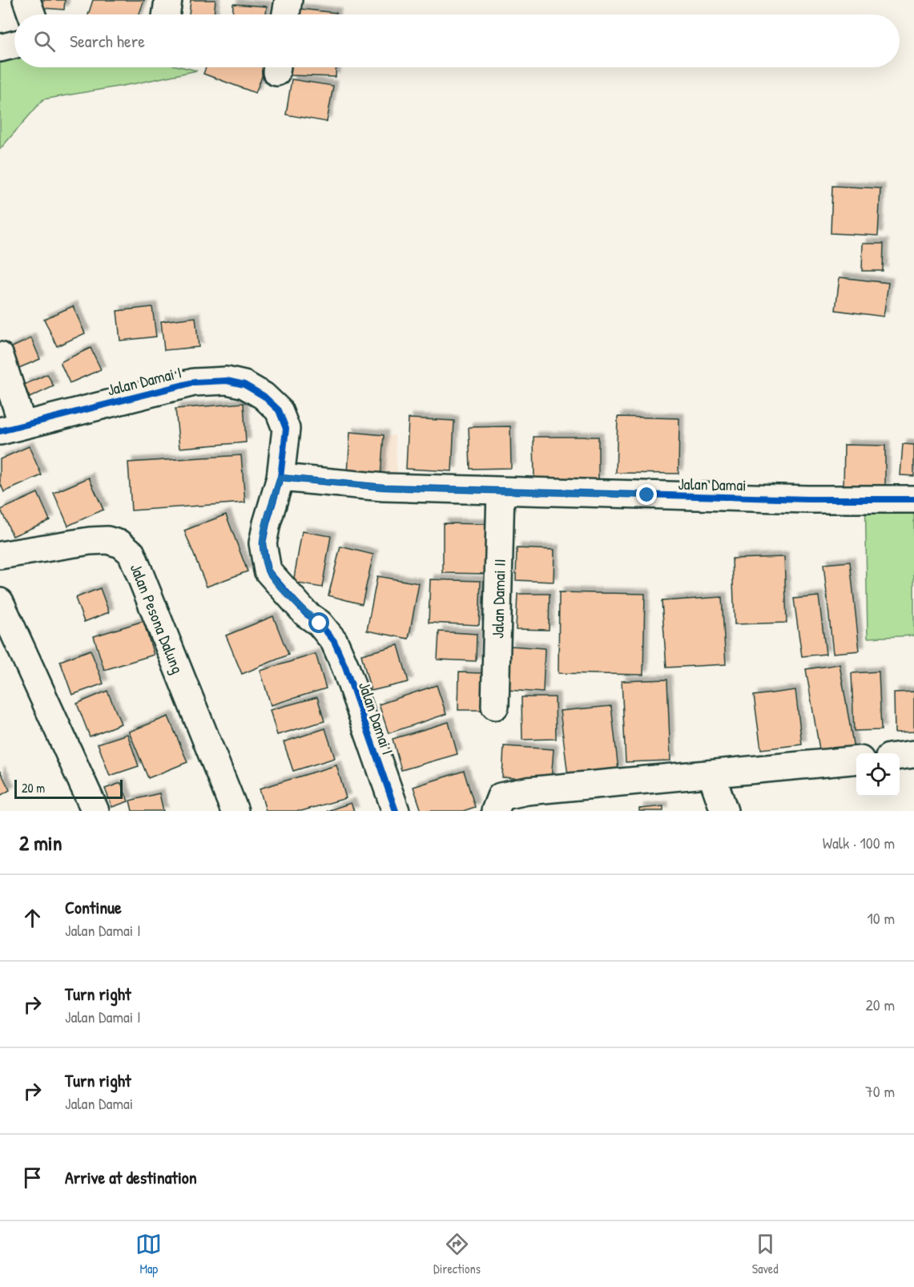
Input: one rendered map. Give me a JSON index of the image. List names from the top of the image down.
{
  "streets": {
    "street": [
      "Jalan Damai I",
      "Jalan Damai",
      "Jalan Damai II",
      "Jalan Pesona Dalung"
    ]
  },
  "crossings": [
    ["Jalan Damai I", "Jalan Damai"],
    ["Jalan Damai", "Jalan Damai II"]
  ],
  "scale_bar": "20 m",
  "page": {
    "search": "Search here",
    "scale": "20 m",
    "heading": ["2 min", "Walk · 100 m"],
    "list": [
      ["Continue", "Jalan Damai I", "10 m"],
      ["Turn right", "Jalan Damai I", "20 m"],
      ["Turn right", "Jalan Damai", "70 m"],
      "Arrive at destination"
    ],
    "nav": ["Map", "Directions", "Saved"]
  }
}
